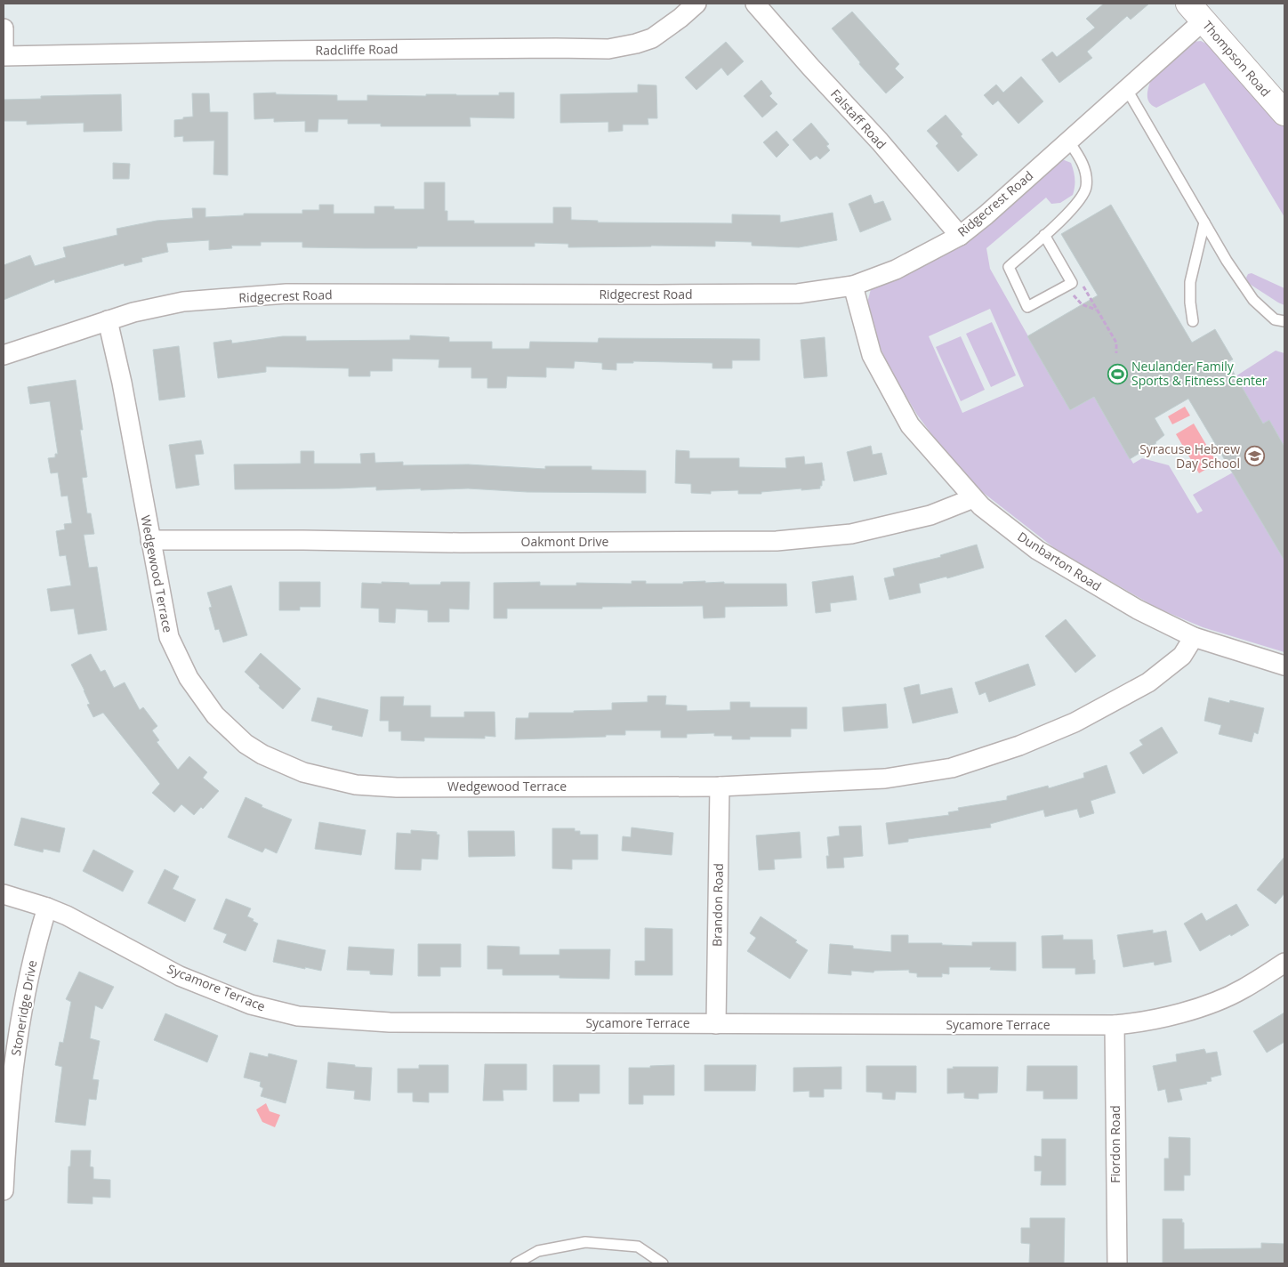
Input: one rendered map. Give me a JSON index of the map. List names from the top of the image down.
{
  "streets": {
    "street": [
      "Radcliffe Road",
      "Thompson Road",
      "Falstaff Road",
      "Ridgecrest Road",
      "Oakmont Drive",
      "Dunbarton Road",
      "Wedgewood Terrace",
      "Brandon Road",
      "Sycamore Terrace",
      "Stoneridge Drive",
      "Fiordon Road"
    ]
  },
  "crossings": [
    ["Thompson Road", "Ridgecrest Road"],
    ["Falstaff Road", "Ridgecrest Road"],
    ["Ridgecrest Road", "Dunbarton Road"],
    ["Ridgecrest Road", "Wedgewood Terrace"],
    ["Oakmont Drive", "Dunbarton Road"],
    ["Oakmont Drive", "Wedgewood Terrace"],
    ["Dunbarton Road", "Wedgewood Terrace"],
    ["Wedgewood Terrace", "Brandon Road"],
    ["Brandon Road", "Sycamore Terrace"],
    ["Sycamore Terrace", "Stoneridge Drive"],
    ["Sycamore Terrace", "Fiordon Road"]
  ],
  "places": {
    "sports": ["Neulander Family Sports & Fitness Center"],
    "school or university": ["Syracuse Hebrew Day School"]
  }
}
